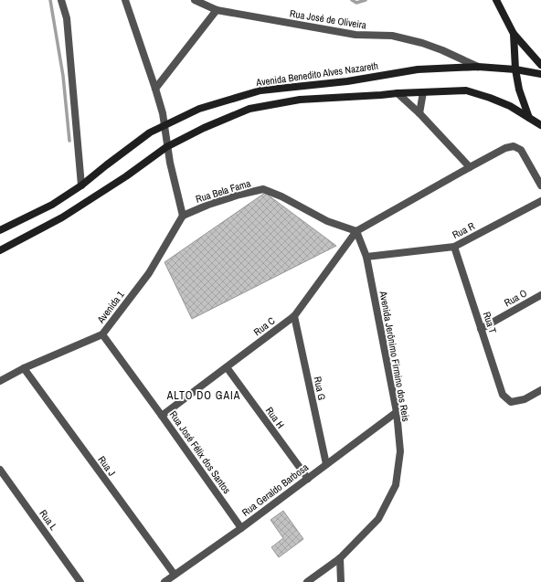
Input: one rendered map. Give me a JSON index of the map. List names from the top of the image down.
{
  "streets": {
    "main road": ["Avenida Benedito Alves Nazareth"],
    "street": [
      "Rua José de Oliveira",
      "Rua Bela Fama",
      "Rua R",
      "Rua O",
      "Avenida 1",
      "Rua T",
      "Rua C",
      "Avenida Jerônimo Firmino dos Reis",
      "Rua G",
      "Rua H",
      "Rua José Félix dos Santos",
      "Rua J",
      "Rua Geraldo Barbosa",
      "Rua L"
    ]
  },
  "crossings": [
    ["Rua José de Oliveira", "Avenida Benedito Alves Nazareth"],
    ["Rua Bela Fama", "Avenida 1"],
    ["Rua Bela Fama", "Rua C"],
    ["Rua Bela Fama", "Avenida Jerônimo Firmino dos Reis"],
    ["Rua R", "Rua T"],
    ["Rua R", "Avenida Jerônimo Firmino dos Reis"],
    ["Rua O", "Rua T"],
    ["Avenida 1", "Rua José Félix dos Santos"],
    ["Avenida 1", "Rua J"],
    ["Rua C", "Avenida Jerônimo Firmino dos Reis"],
    ["Rua C", "Rua G"],
    ["Rua C", "Rua H"],
    ["Rua C", "Rua José Félix dos Santos"],
    ["Avenida Jerônimo Firmino dos Reis", "Rua Geraldo Barbosa"],
    ["Rua G", "Rua Geraldo Barbosa"],
    ["Rua H", "Rua Geraldo Barbosa"],
    ["Rua José Félix dos Santos", "Rua Geraldo Barbosa"],
    ["Rua J", "Rua Geraldo Barbosa"]
  ],
  "districts": ["ALTO DO GAIA"]
}
